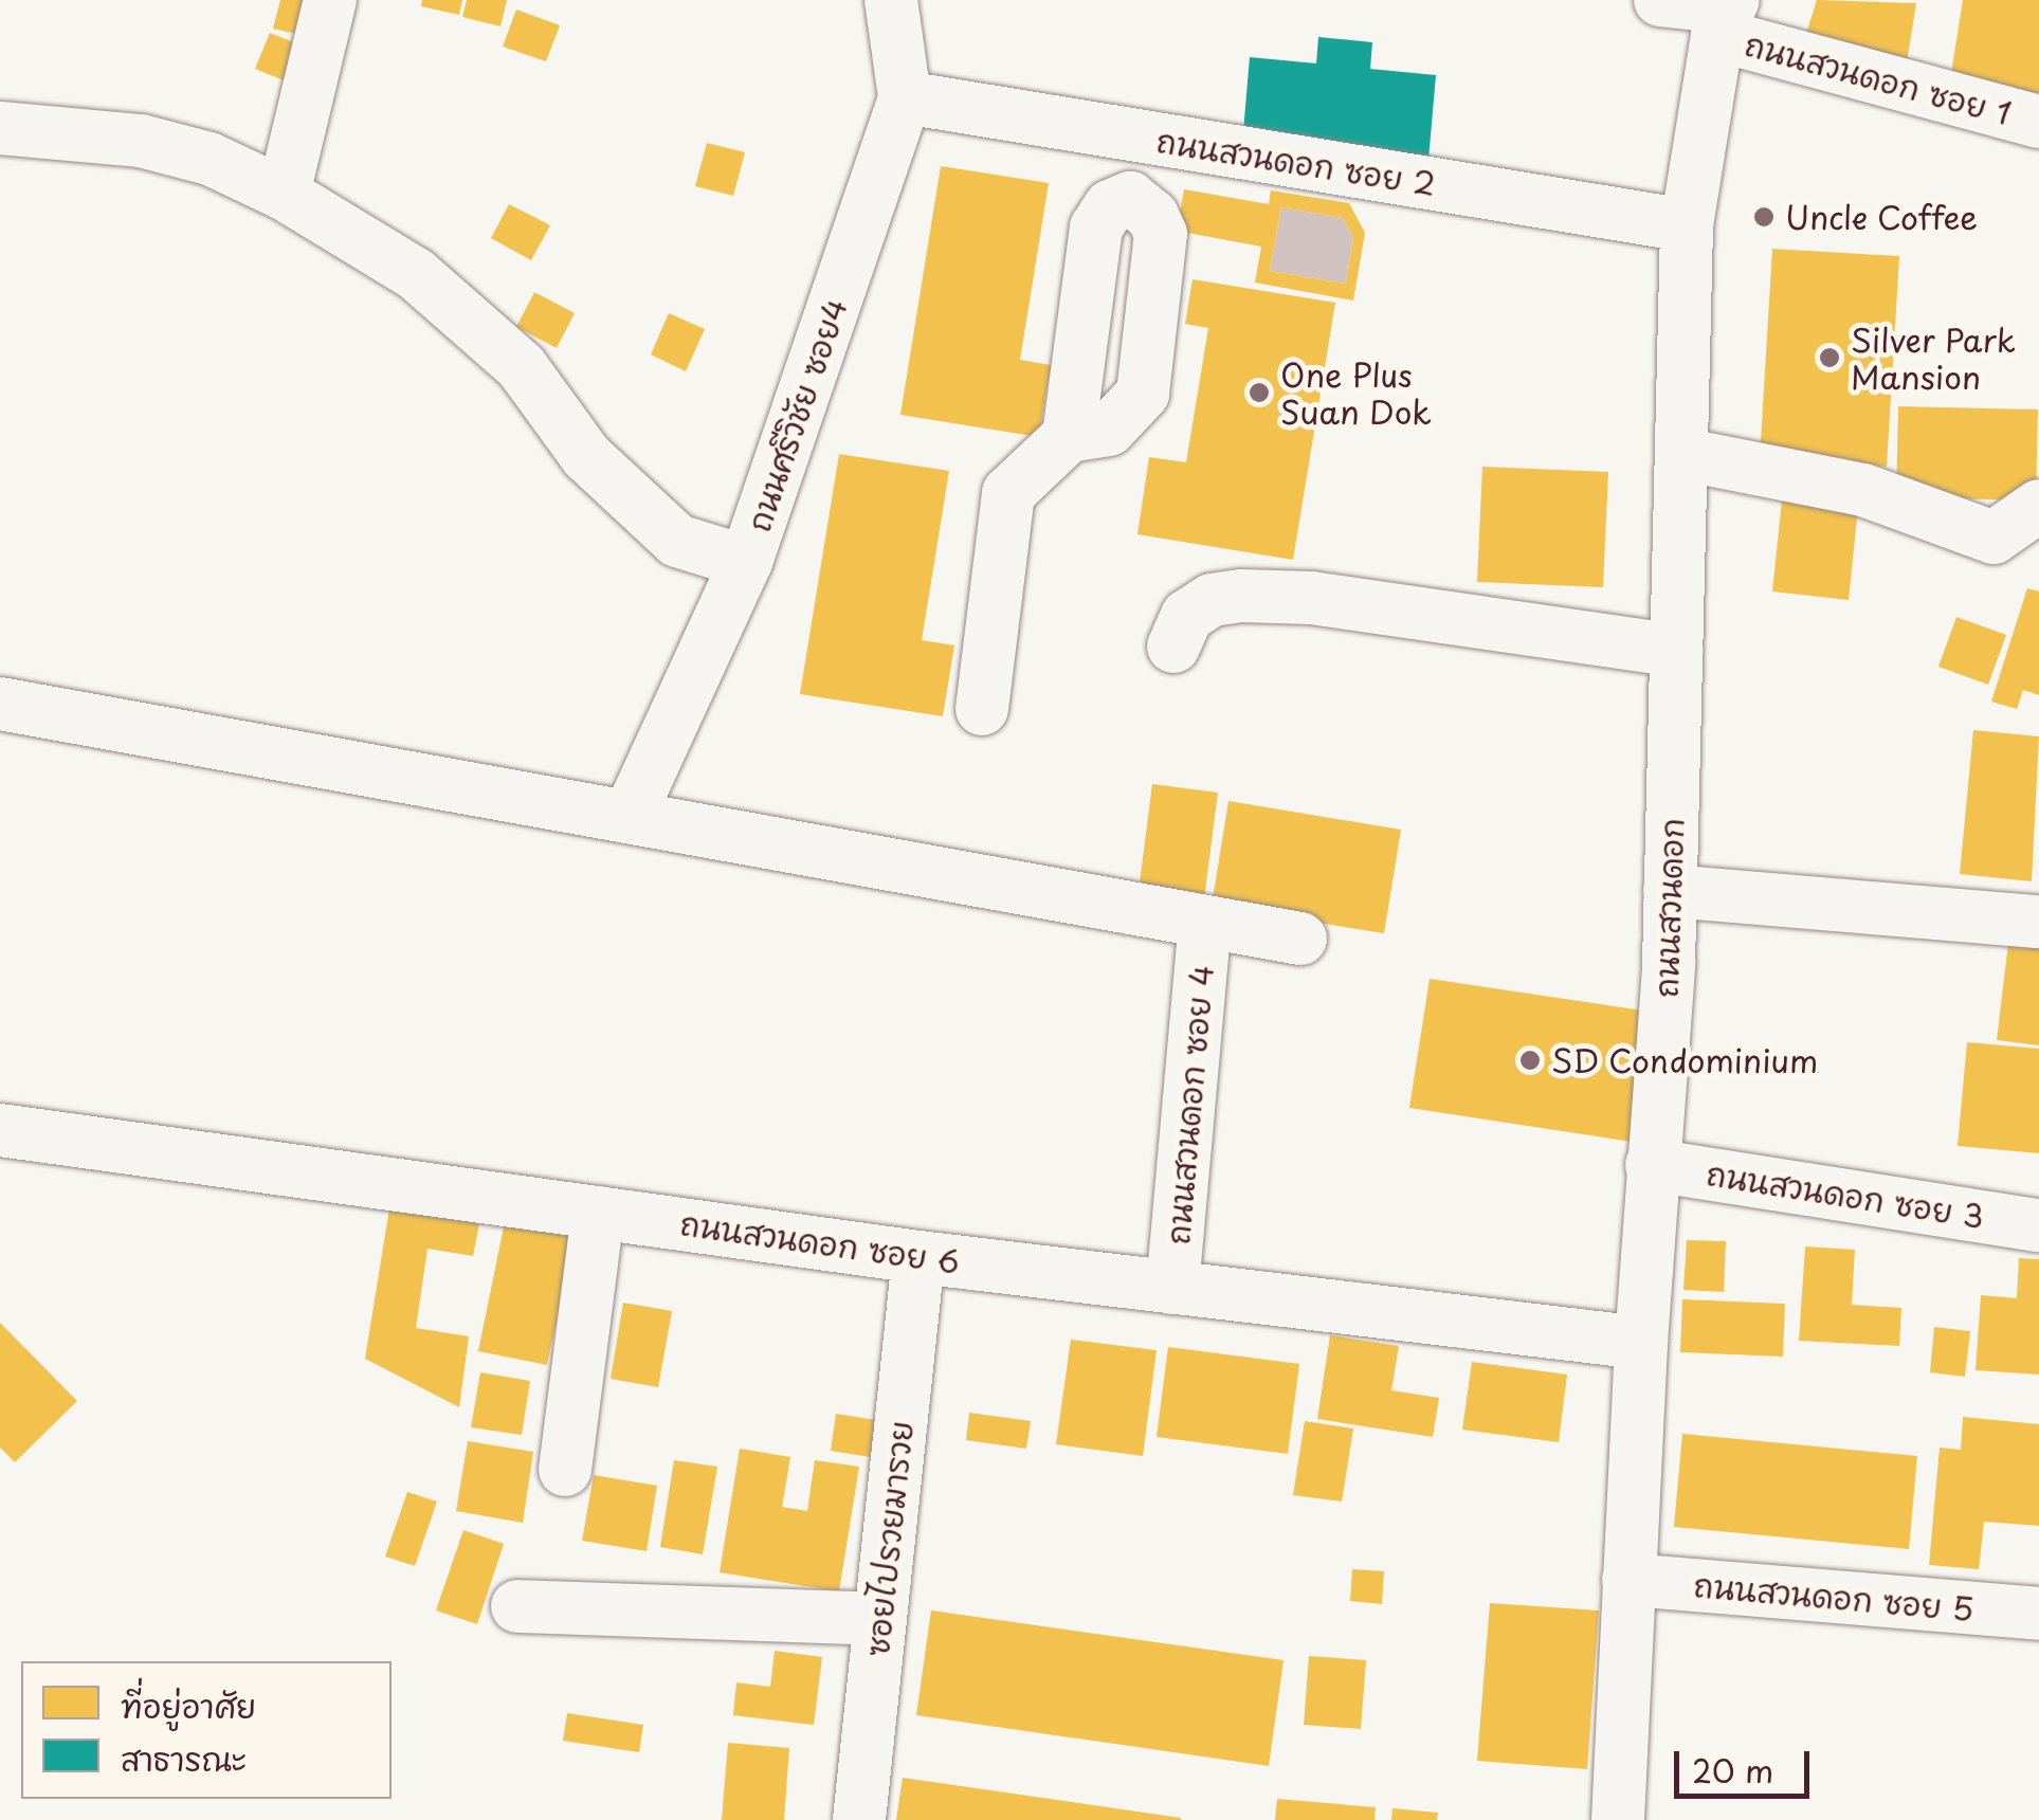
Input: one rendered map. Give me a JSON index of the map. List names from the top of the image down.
{
  "streets": {
    "street": [
      "ถนนสวนดอก ซอย 1",
      "ถนนสวนดอก ซอย 2",
      "ถนนศรีวิชัย ซอย4",
      "ถนนสวนดอก",
      "ถนนสวนดอก ซอย 4",
      "ถนนสวนดอก ซอย 3",
      "ถนนสวนดอก ซอย 6",
      "ซอยไปรวยมารวย",
      "ถนนสวนดอก ซอย 5"
    ]
  },
  "crossings": [
    ["ถนนสวนดอก ซอย 1", "ถนนสวนดอก"],
    ["ถนนสวนดอก ซอย 2", "ถนนศรีวิชัย ซอย4"],
    ["ถนนสวนดอก ซอย 2", "ถนนสวนดอก"],
    ["ถนนสวนดอก", "ถนนสวนดอก ซอย 3"],
    ["ถนนสวนดอก", "ถนนสวนดอก ซอย 6"],
    ["ถนนสวนดอก", "ถนนสวนดอก ซอย 5"],
    ["ถนนสวนดอก ซอย 4", "ถนนสวนดอก ซอย 6"],
    ["ถนนสวนดอก ซอย 6", "ซอยไปรวยมารวย"]
  ],
  "places": [
    "Uncle Coffee",
    "Silver Park Mansion",
    "One Plus Suan Dok",
    "SD Condominium"
  ],
  "legend": ["ที่อยู่อาศัย", "สาธารณะ"],
  "scale_bar": "20 m"
}
